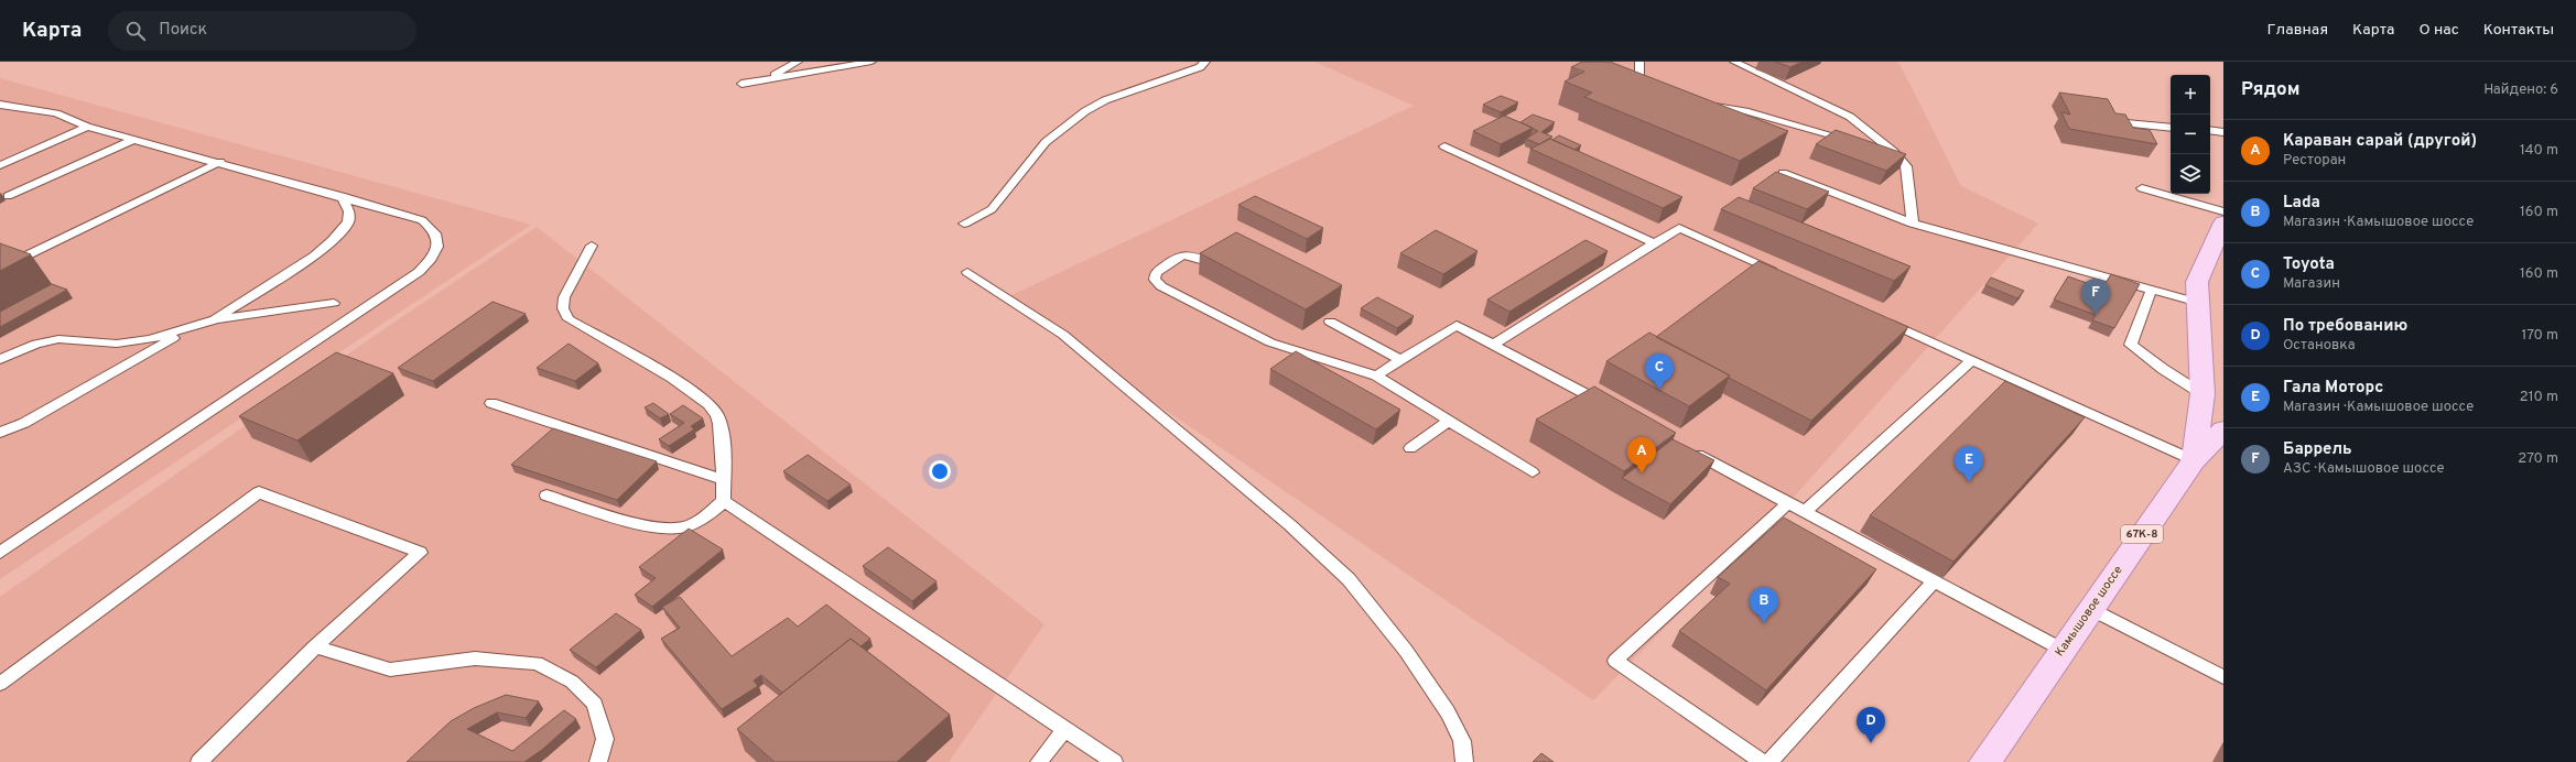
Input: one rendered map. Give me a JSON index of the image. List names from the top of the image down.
{
  "streets": {
    "main road": ["67К-8", "Камышовое шоссе"]
  },
  "page": {
    "header": "Карта",
    "search": "Поиск",
    "nav": [
      "Главная",
      "Карта",
      "О нас",
      "Контакты"
    ],
    "heading": ["Рядом", "Найдено: 6"],
    "map_buttons": ["+", "−"],
    "list": [
      {
        "mark": "A",
        "name": "Караван сарай (другой)",
        "note": "Ресторан",
        "value": "140 m"
      },
      {
        "mark": "B",
        "name": "Lada",
        "note": "Магазин · Камышовое шоссе",
        "value": "160 m"
      },
      {
        "mark": "C",
        "name": "Toyota",
        "note": "Магазин",
        "value": "160 m"
      },
      {
        "mark": "D",
        "name": "По требованию",
        "note": "Остановка",
        "value": "170 m"
      },
      {
        "mark": "E",
        "name": "Гала Моторс",
        "note": "Магазин · Камышовое шоссе",
        "value": "210 m"
      },
      {
        "mark": "F",
        "name": "Баррель",
        "note": "АЗС · Камышовое шоссе",
        "value": "270 m"
      }
    ],
    "pins": [
      "F",
      "C",
      "A",
      "E",
      "B",
      "D"
    ]
  }
}
